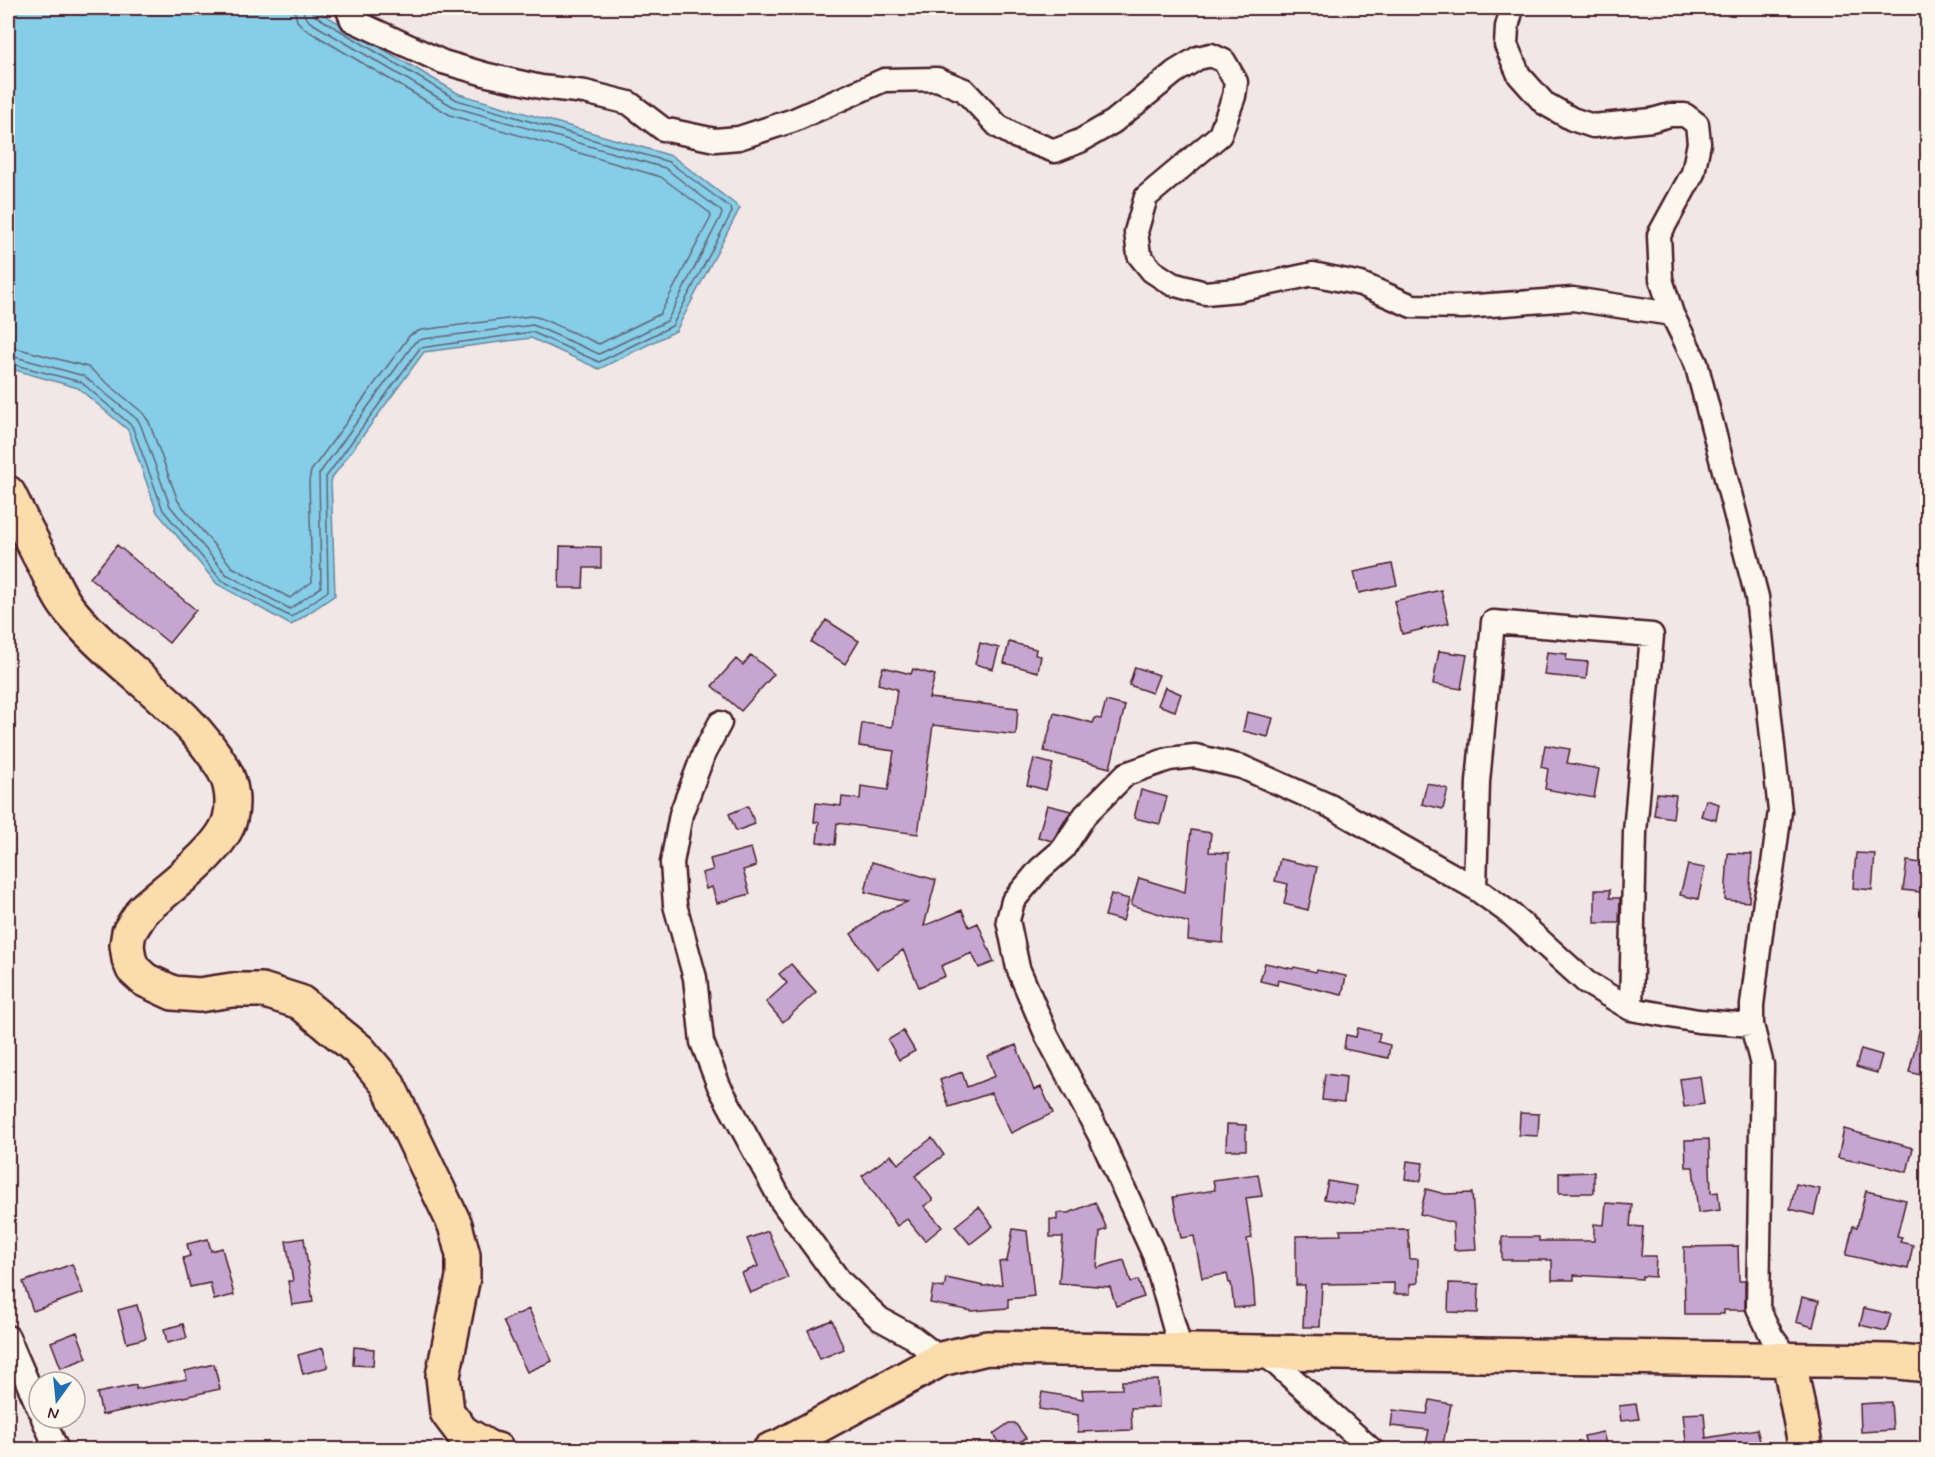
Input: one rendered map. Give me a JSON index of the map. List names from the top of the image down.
{
  "north": "bottom"
}
